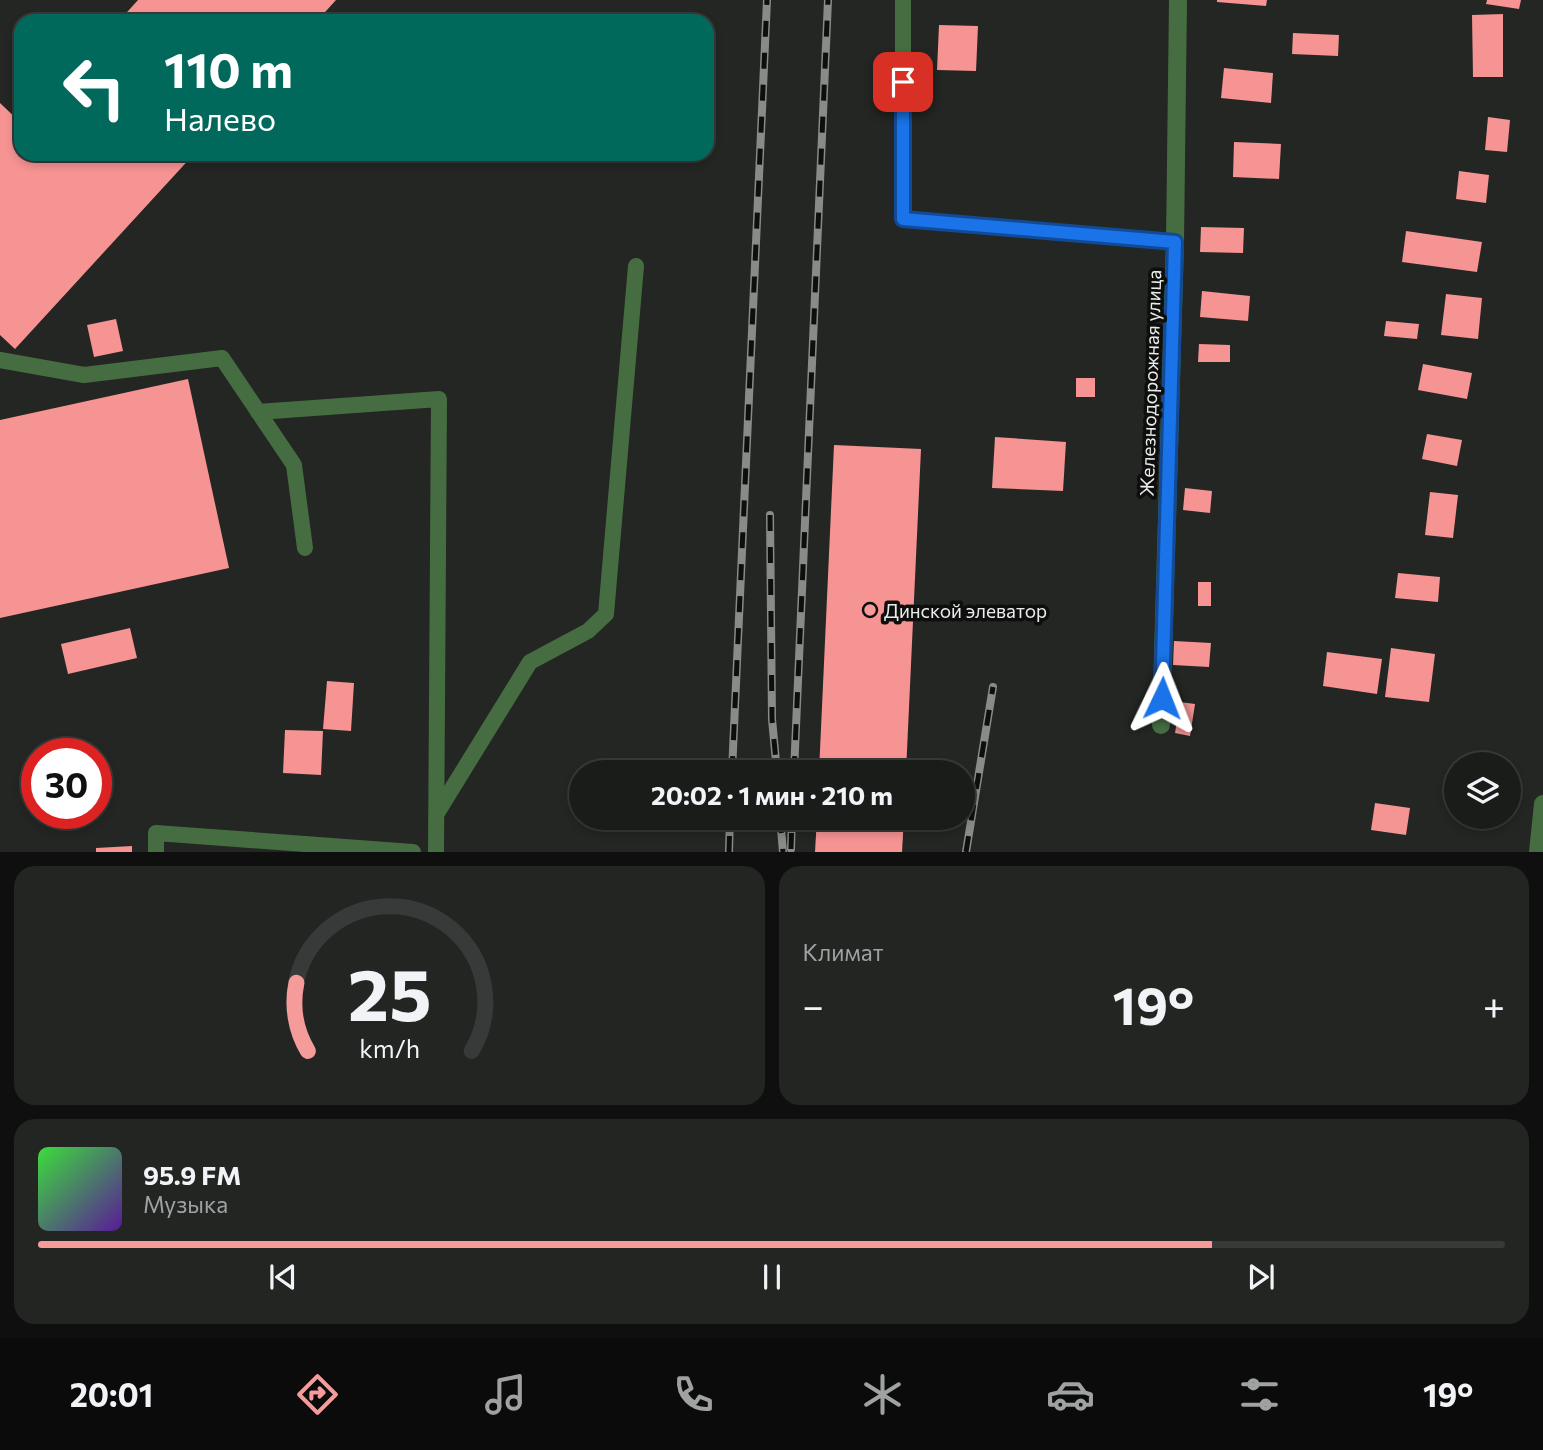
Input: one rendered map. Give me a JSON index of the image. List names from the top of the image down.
{
  "streets": {
    "street": ["Железнодорожная улица"]
  },
  "places": ["Динской элеватор"],
  "page": {
    "turn": ["110 m", "Налево"],
    "limit": "30",
    "trip": "20:02 · 1 мин · 210 m",
    "tile": "Климат",
    "heat": ["−", "19°", "+"],
    "song": ["95.9 FM", "Музыка"],
    "tabs": ["20:01", "19°"],
    "gauge": ["25", "km/h"]
  }
}
